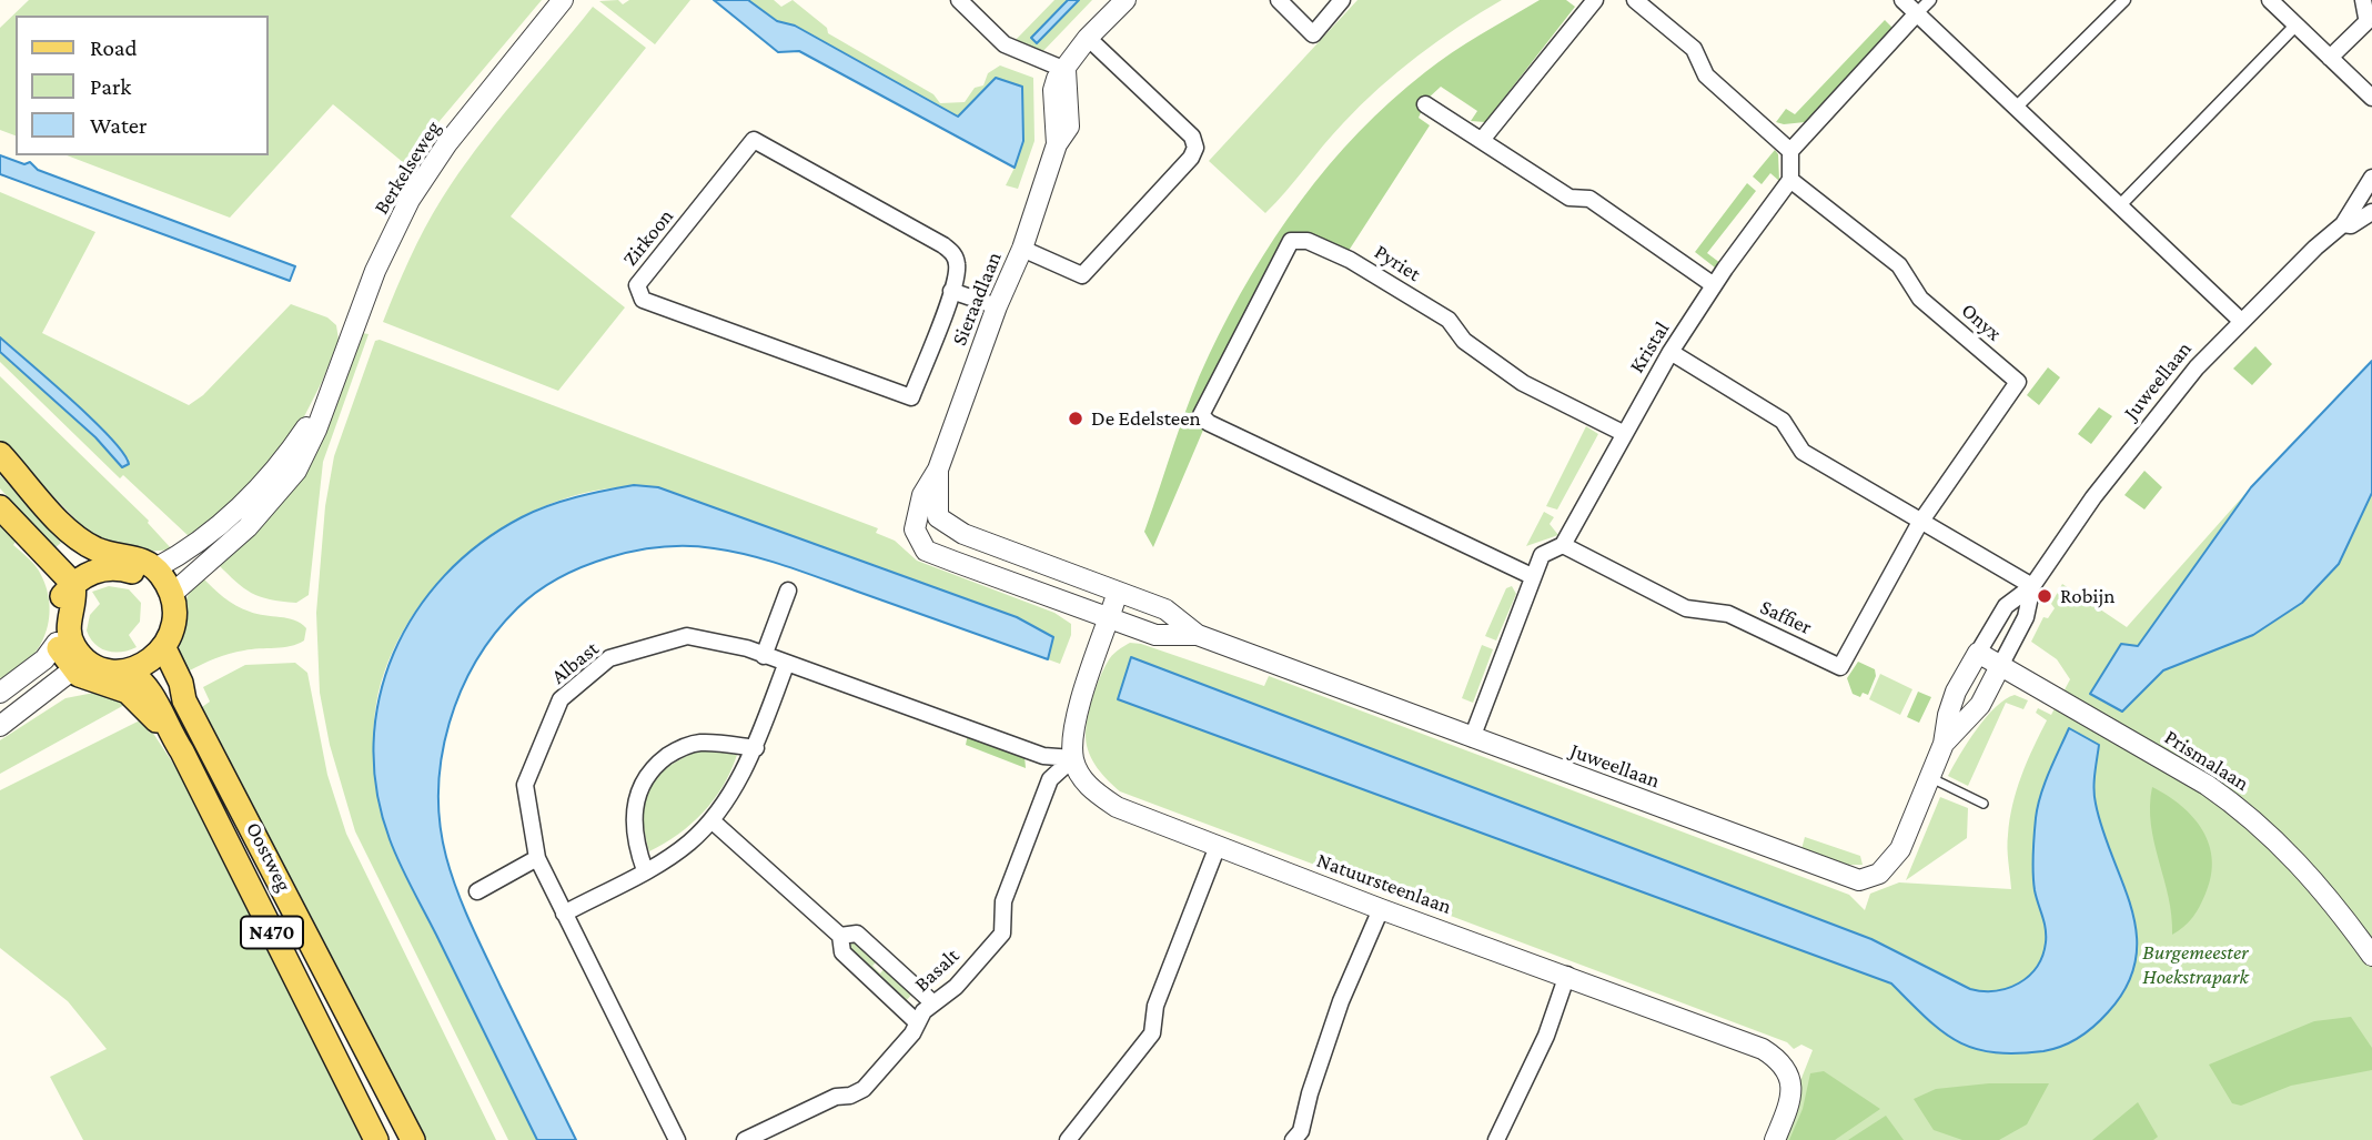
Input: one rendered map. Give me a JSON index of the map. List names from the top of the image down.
{
  "streets": {
    "main road": ["Oostweg", "N470"],
    "street": [
      "Berkelseweg",
      "Zirkoon",
      "Pyriet",
      "Sieraadlaan",
      "Onyx",
      "Kristal",
      "Juweellaan",
      "Saffier",
      "Albast",
      "Prismalaan",
      "Natuursteenlaan",
      "Basalt"
    ]
  },
  "crossings": [
    ["Pyriet", "Kristal"],
    ["Sieraadlaan", "Juweellaan"],
    ["Onyx", "Kristal"],
    ["Onyx", "Saffier"],
    ["Kristal", "Juweellaan"],
    ["Kristal", "Saffier"],
    ["Juweellaan", "Prismalaan"],
    ["Albast", "Natuursteenlaan"],
    ["Albast", "Basalt"],
    ["Natuursteenlaan", "Basalt"]
  ],
  "parks": ["Burgemeester Hoekstrapark"],
  "places": ["De Edelsteen", "Robijn"],
  "legend": ["Road", "Park", "Water"]
}
